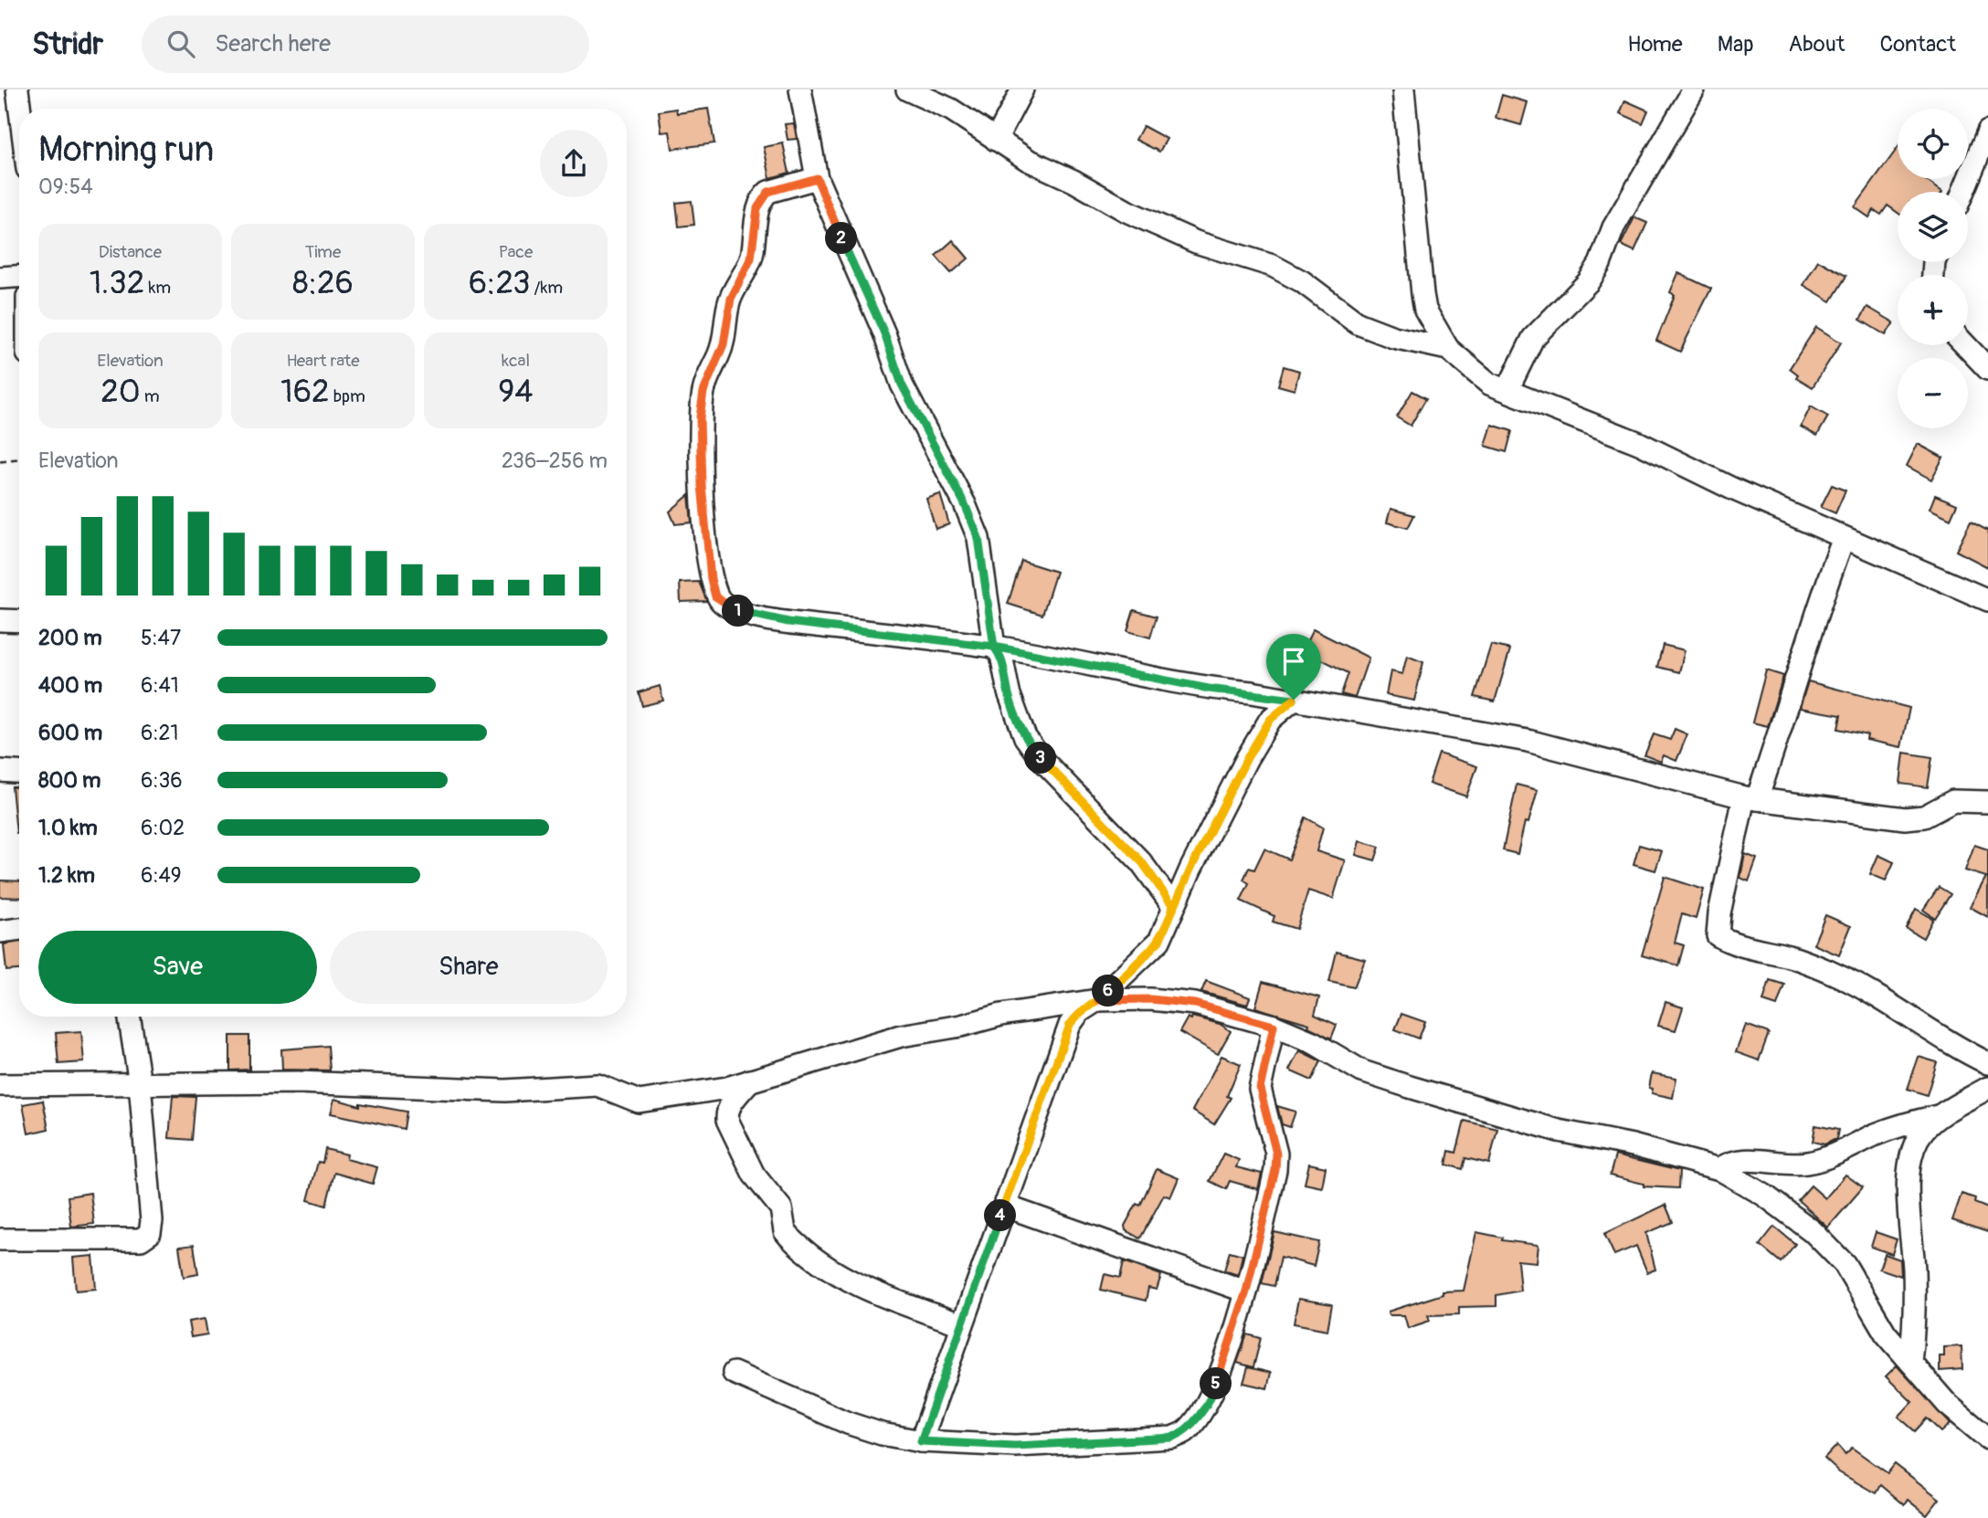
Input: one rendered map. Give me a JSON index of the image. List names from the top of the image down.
{
  "page": {
    "header": "Stridr",
    "search": "Search here",
    "nav": [
      "Home",
      "Map",
      "About",
      "Contact"
    ],
    "map_buttons": ["+", "−"],
    "heading": ["Morning run", "09:54"],
    "stats": [
      ["Distance", "1.32 km"],
      ["Time", "8:26"],
      ["Pace", "6:23 /km"],
      ["Elevation", "20 m"],
      ["Heart rate", "162 bpm"],
      ["kcal", "94"]
    ],
    "pins": [
      "2",
      "1",
      "3",
      "6",
      "4",
      "5"
    ],
    "chart": ["Elevation", "236–256 m"],
    "list": [
      {
        "name": "200 m",
        "note": "5:47"
      },
      {
        "name": "400 m",
        "note": "6:41"
      },
      {
        "name": "600 m",
        "note": "6:21"
      },
      {
        "name": "800 m",
        "note": "6:36"
      },
      {
        "name": "1.0 km",
        "note": "6:02"
      },
      {
        "name": "1.2 km",
        "note": "6:49"
      }
    ],
    "buttons": ["Save", "Share"]
  }
}
